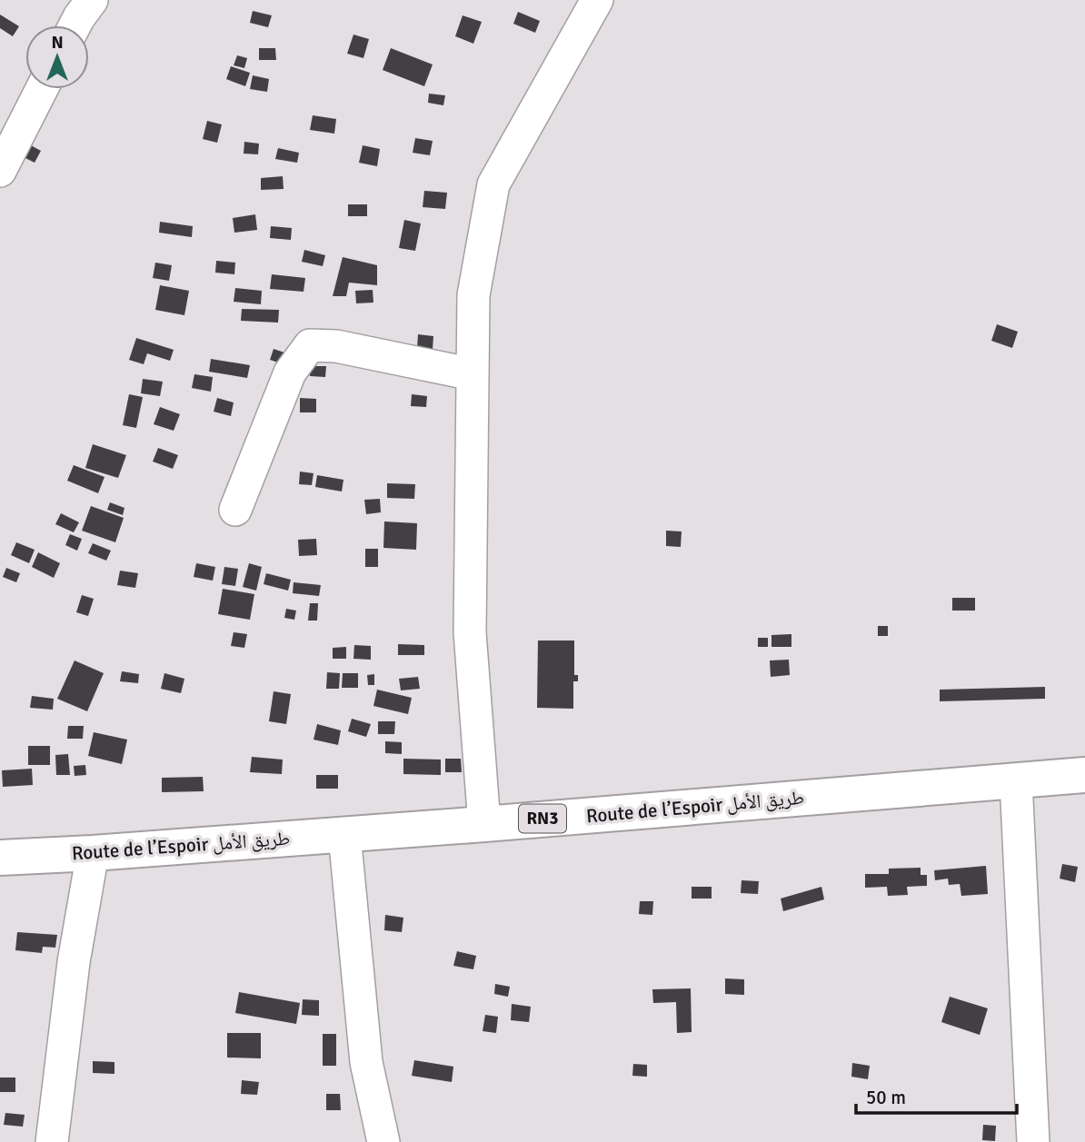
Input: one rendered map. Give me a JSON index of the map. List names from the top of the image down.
{
  "streets": {
    "highway": ["Route de l’Espoir طريق الأمل", "RN3"]
  },
  "scale_bar": "50 m",
  "north": "top"
}
